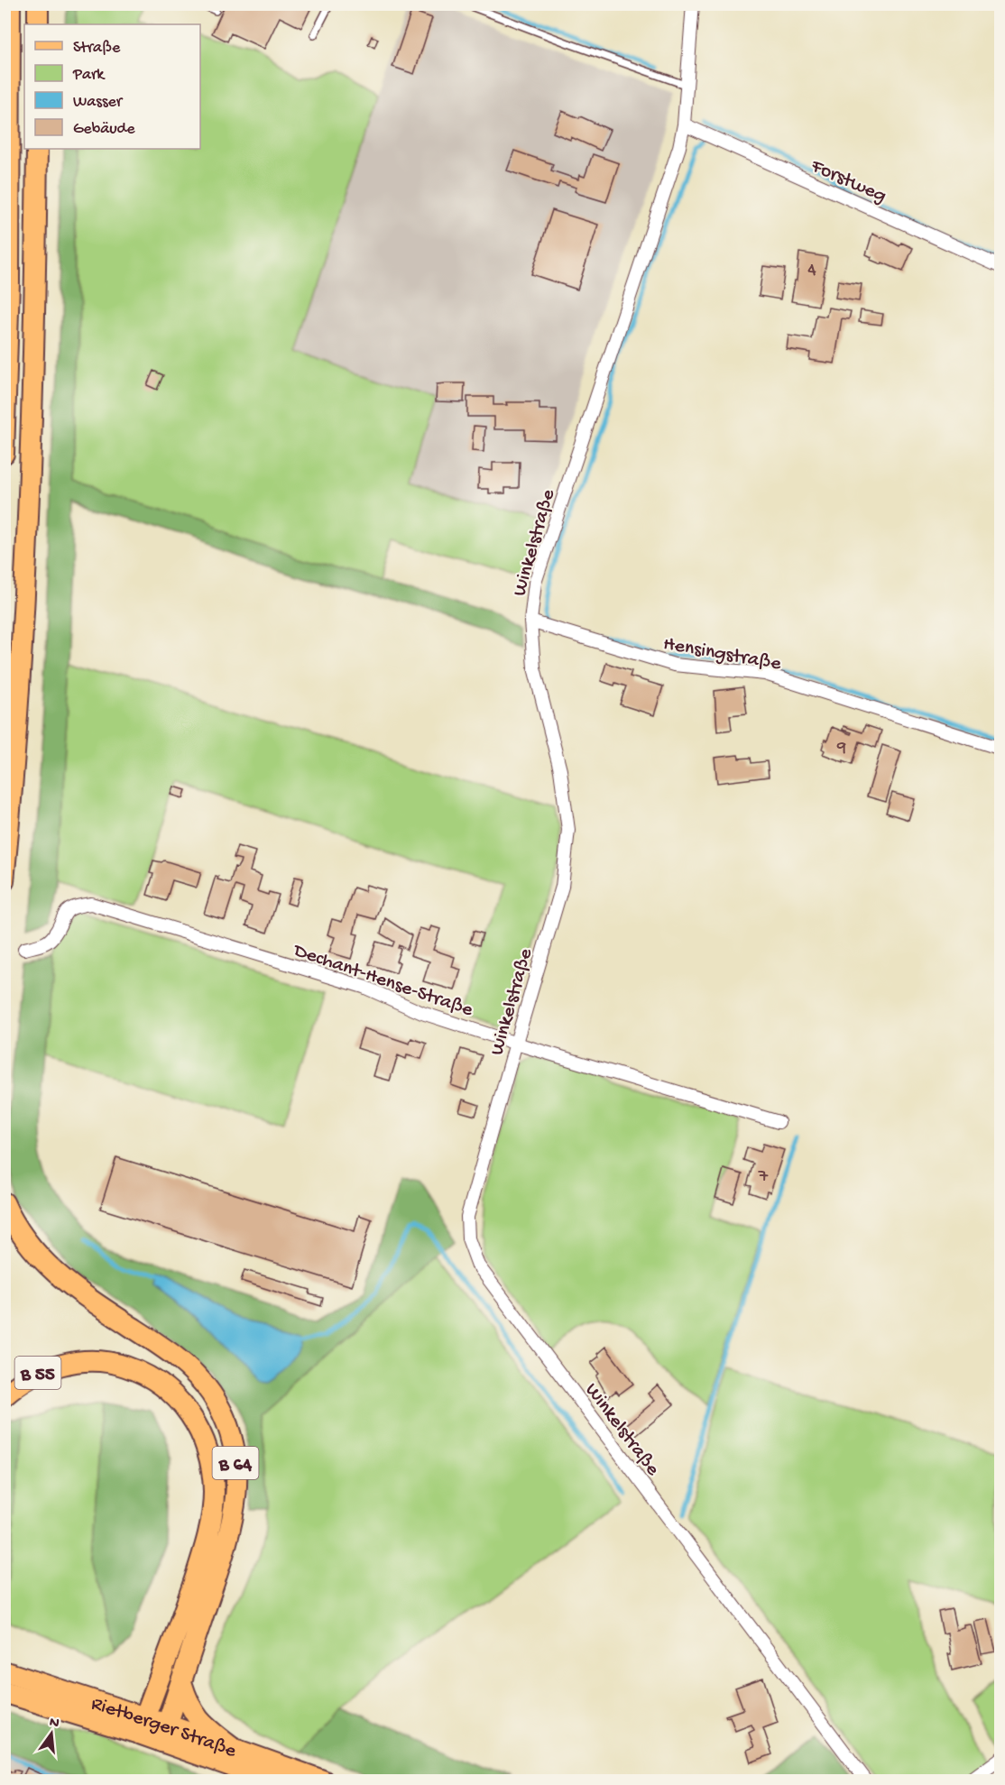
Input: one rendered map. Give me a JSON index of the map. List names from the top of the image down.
{
  "streets": {
    "main road": ["B 55", "B 64", "Rietberger Straße"],
    "street": [
      "Forstweg",
      "Winkelstraße",
      "Hensingstraße",
      "Dechant-Hense-Straße"
    ]
  },
  "crossings": [
    ["Forstweg", "Winkelstraße"],
    ["Winkelstraße", "Hensingstraße"],
    ["Winkelstraße", "Dechant-Hense-Straße"],
    ["B 55", "Rietberger Straße"],
    ["B 64", "Rietberger Straße"]
  ],
  "house_numbers": ["4", "9", "7"],
  "legend": [
    "Straße",
    "Park",
    "Wasser",
    "Gebäude"
  ],
  "north": "top"
}
